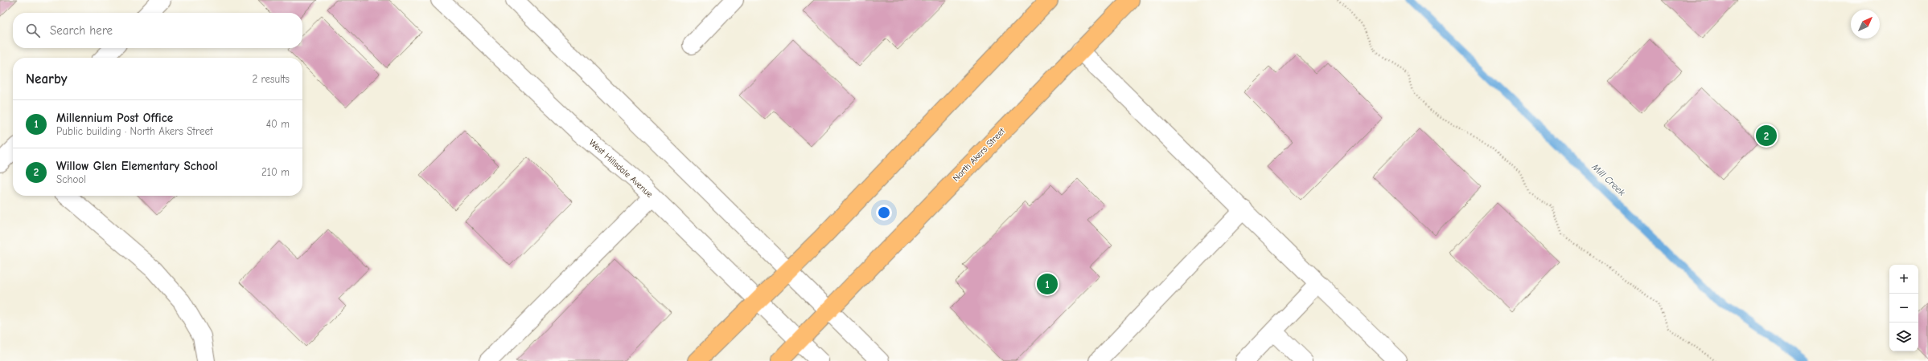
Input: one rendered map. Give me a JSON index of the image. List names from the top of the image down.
{
  "streets": {
    "main road": ["North Akers Street"],
    "street": ["West Hillsdale Avenue"]
  },
  "crossings": [
    ["North Akers Street", "West Hillsdale Avenue"]
  ],
  "water": ["Mill Creek"],
  "north": "top right",
  "page": {
    "search": "Search here",
    "heading": ["Nearby", "2 results"],
    "list": [
      {
        "mark": "1",
        "name": "Millennium Post Office",
        "note": "Public building · North Akers Street",
        "value": "40 m"
      },
      {
        "mark": "2",
        "name": "Willow Glen Elementary School",
        "note": "School",
        "value": "210 m"
      }
    ],
    "pins": ["2", "1"],
    "map_buttons": ["+", "−"]
  }
}
